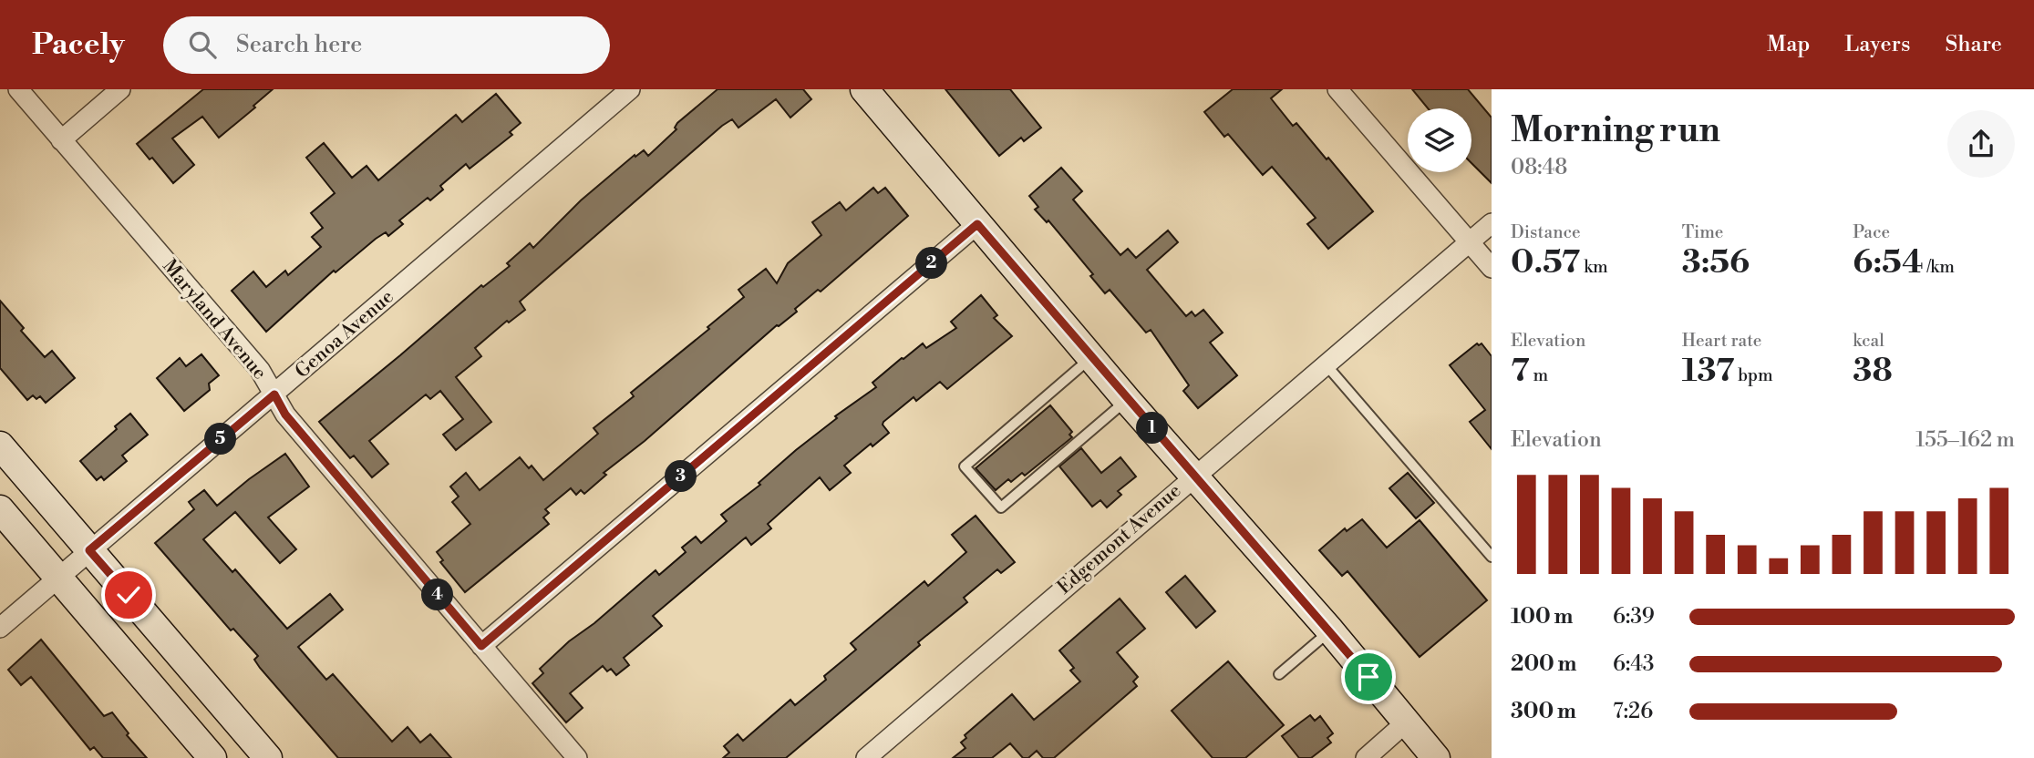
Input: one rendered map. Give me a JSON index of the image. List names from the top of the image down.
{
  "streets": {
    "street": ["Maryland Avenue", "Genoa Avenue", "Edgemont Avenue"]
  },
  "crossings": [
    ["Maryland Avenue", "Genoa Avenue"]
  ],
  "page": {
    "header": "Pacely",
    "search": "Search here",
    "nav": ["Map", "Layers", "Share"],
    "heading": ["Morning run", "08:48"],
    "stats": [
      ["Distance", "0.57 km"],
      ["Time", "3:56"],
      ["Pace", "6:54 /km"],
      ["Elevation", "7 m"],
      ["Heart rate", "137 bpm"],
      ["kcal", "38"]
    ],
    "pins": [
      "2",
      "1",
      "5",
      "3",
      "4"
    ],
    "chart": ["Elevation", "155–162 m"],
    "list": [
      {
        "name": "100 m",
        "note": "6:39"
      },
      {
        "name": "200 m",
        "note": "6:43"
      },
      {
        "name": "300 m",
        "note": "7:26"
      }
    ]
  }
}
